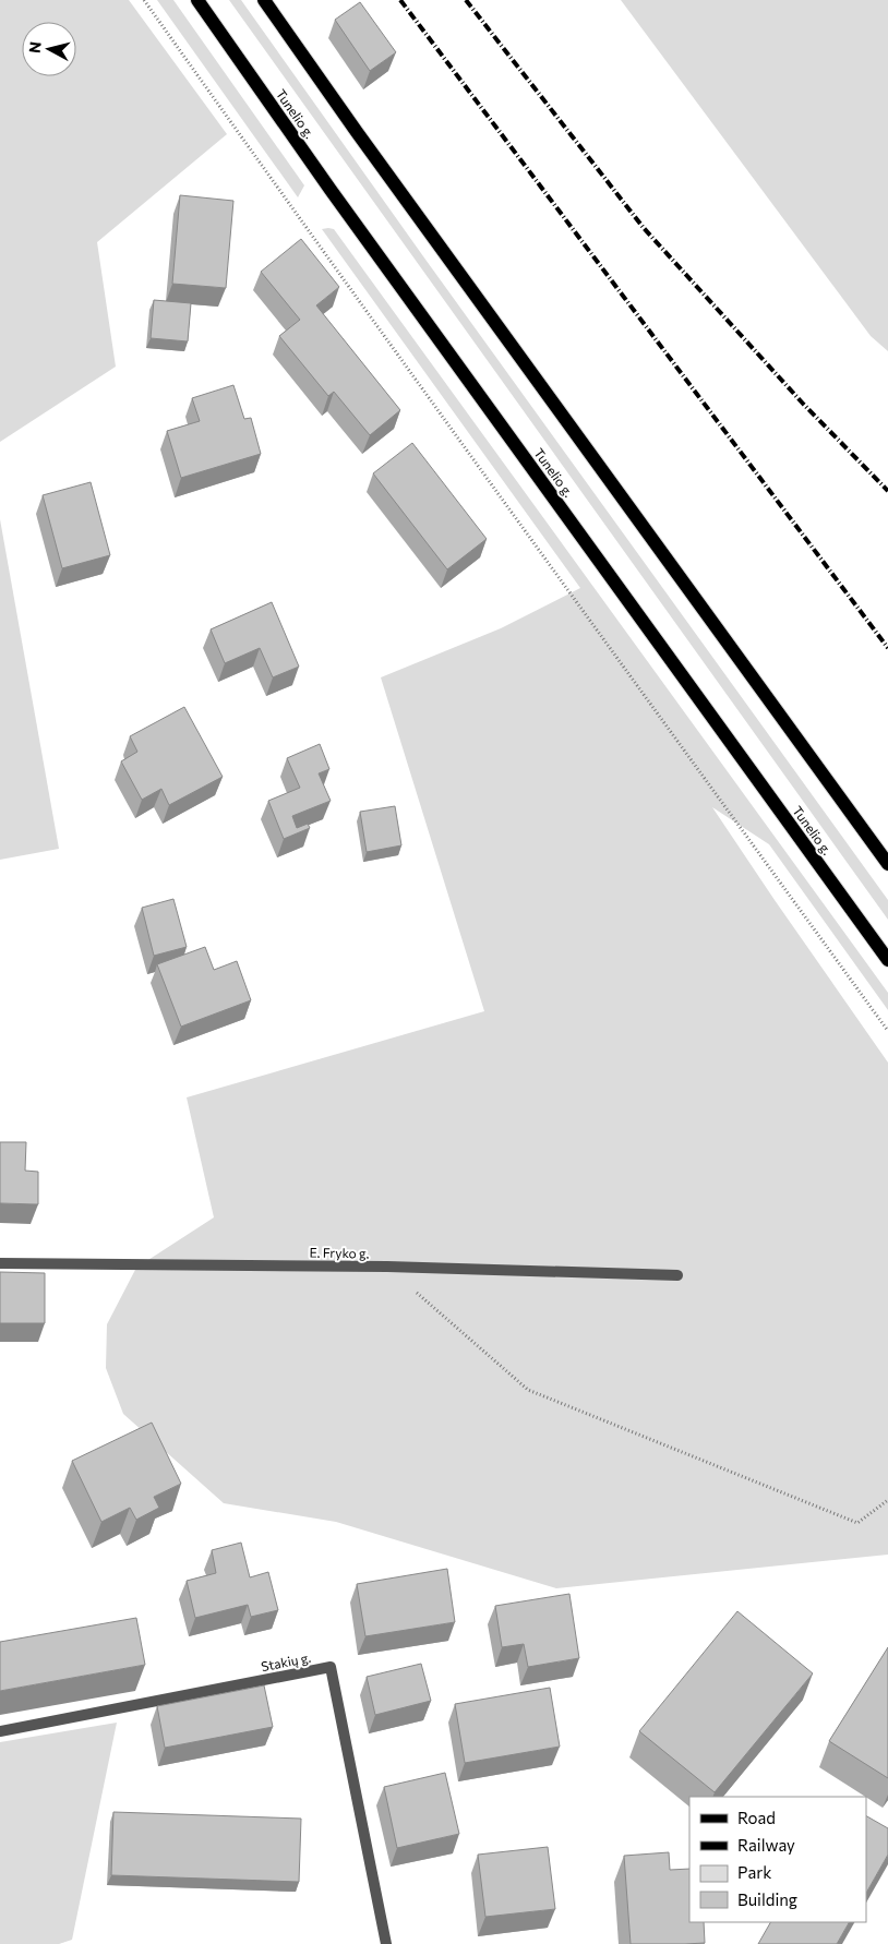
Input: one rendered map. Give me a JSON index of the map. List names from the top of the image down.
{
  "streets": {
    "main road": ["Tunelio g."],
    "street": ["E. Fryko g.", "Stakių g."]
  },
  "legend": [
    "Road",
    "Railway",
    "Park",
    "Building"
  ],
  "north": "left"
}
